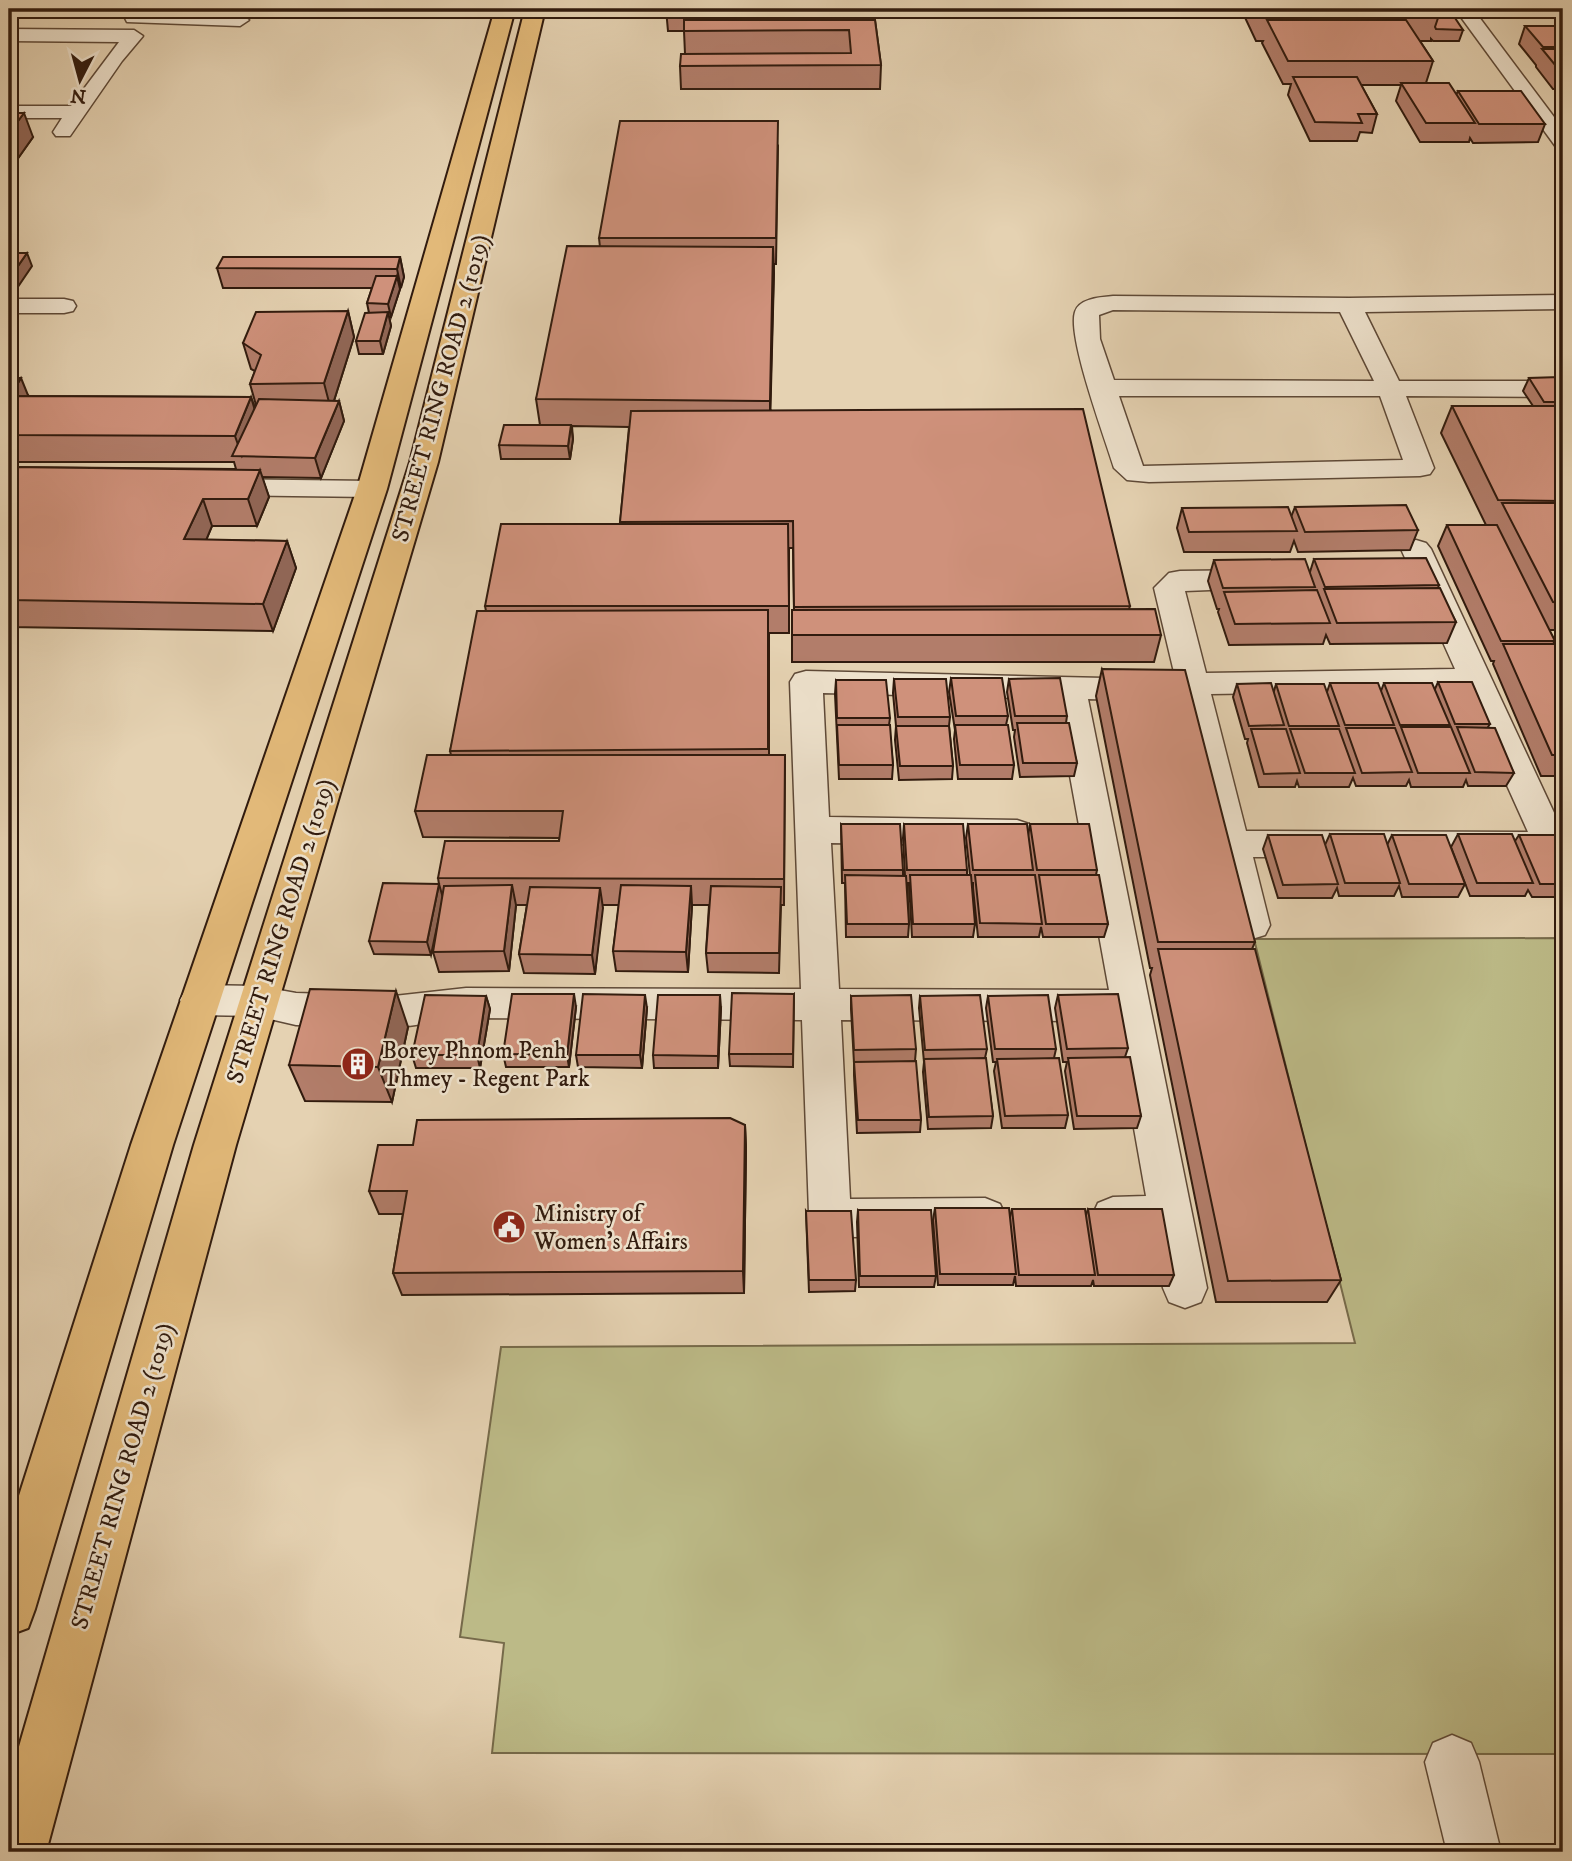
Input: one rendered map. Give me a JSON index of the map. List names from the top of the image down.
{
  "streets": {
    "main road": ["STREET RING ROAD 2 (1019)"]
  },
  "places": {
    "building": ["Borey Phnom Penh Thmey - Regent Park"],
    "public building": ["Ministry of Women's Affairs"]
  },
  "north": "bottom"
}
